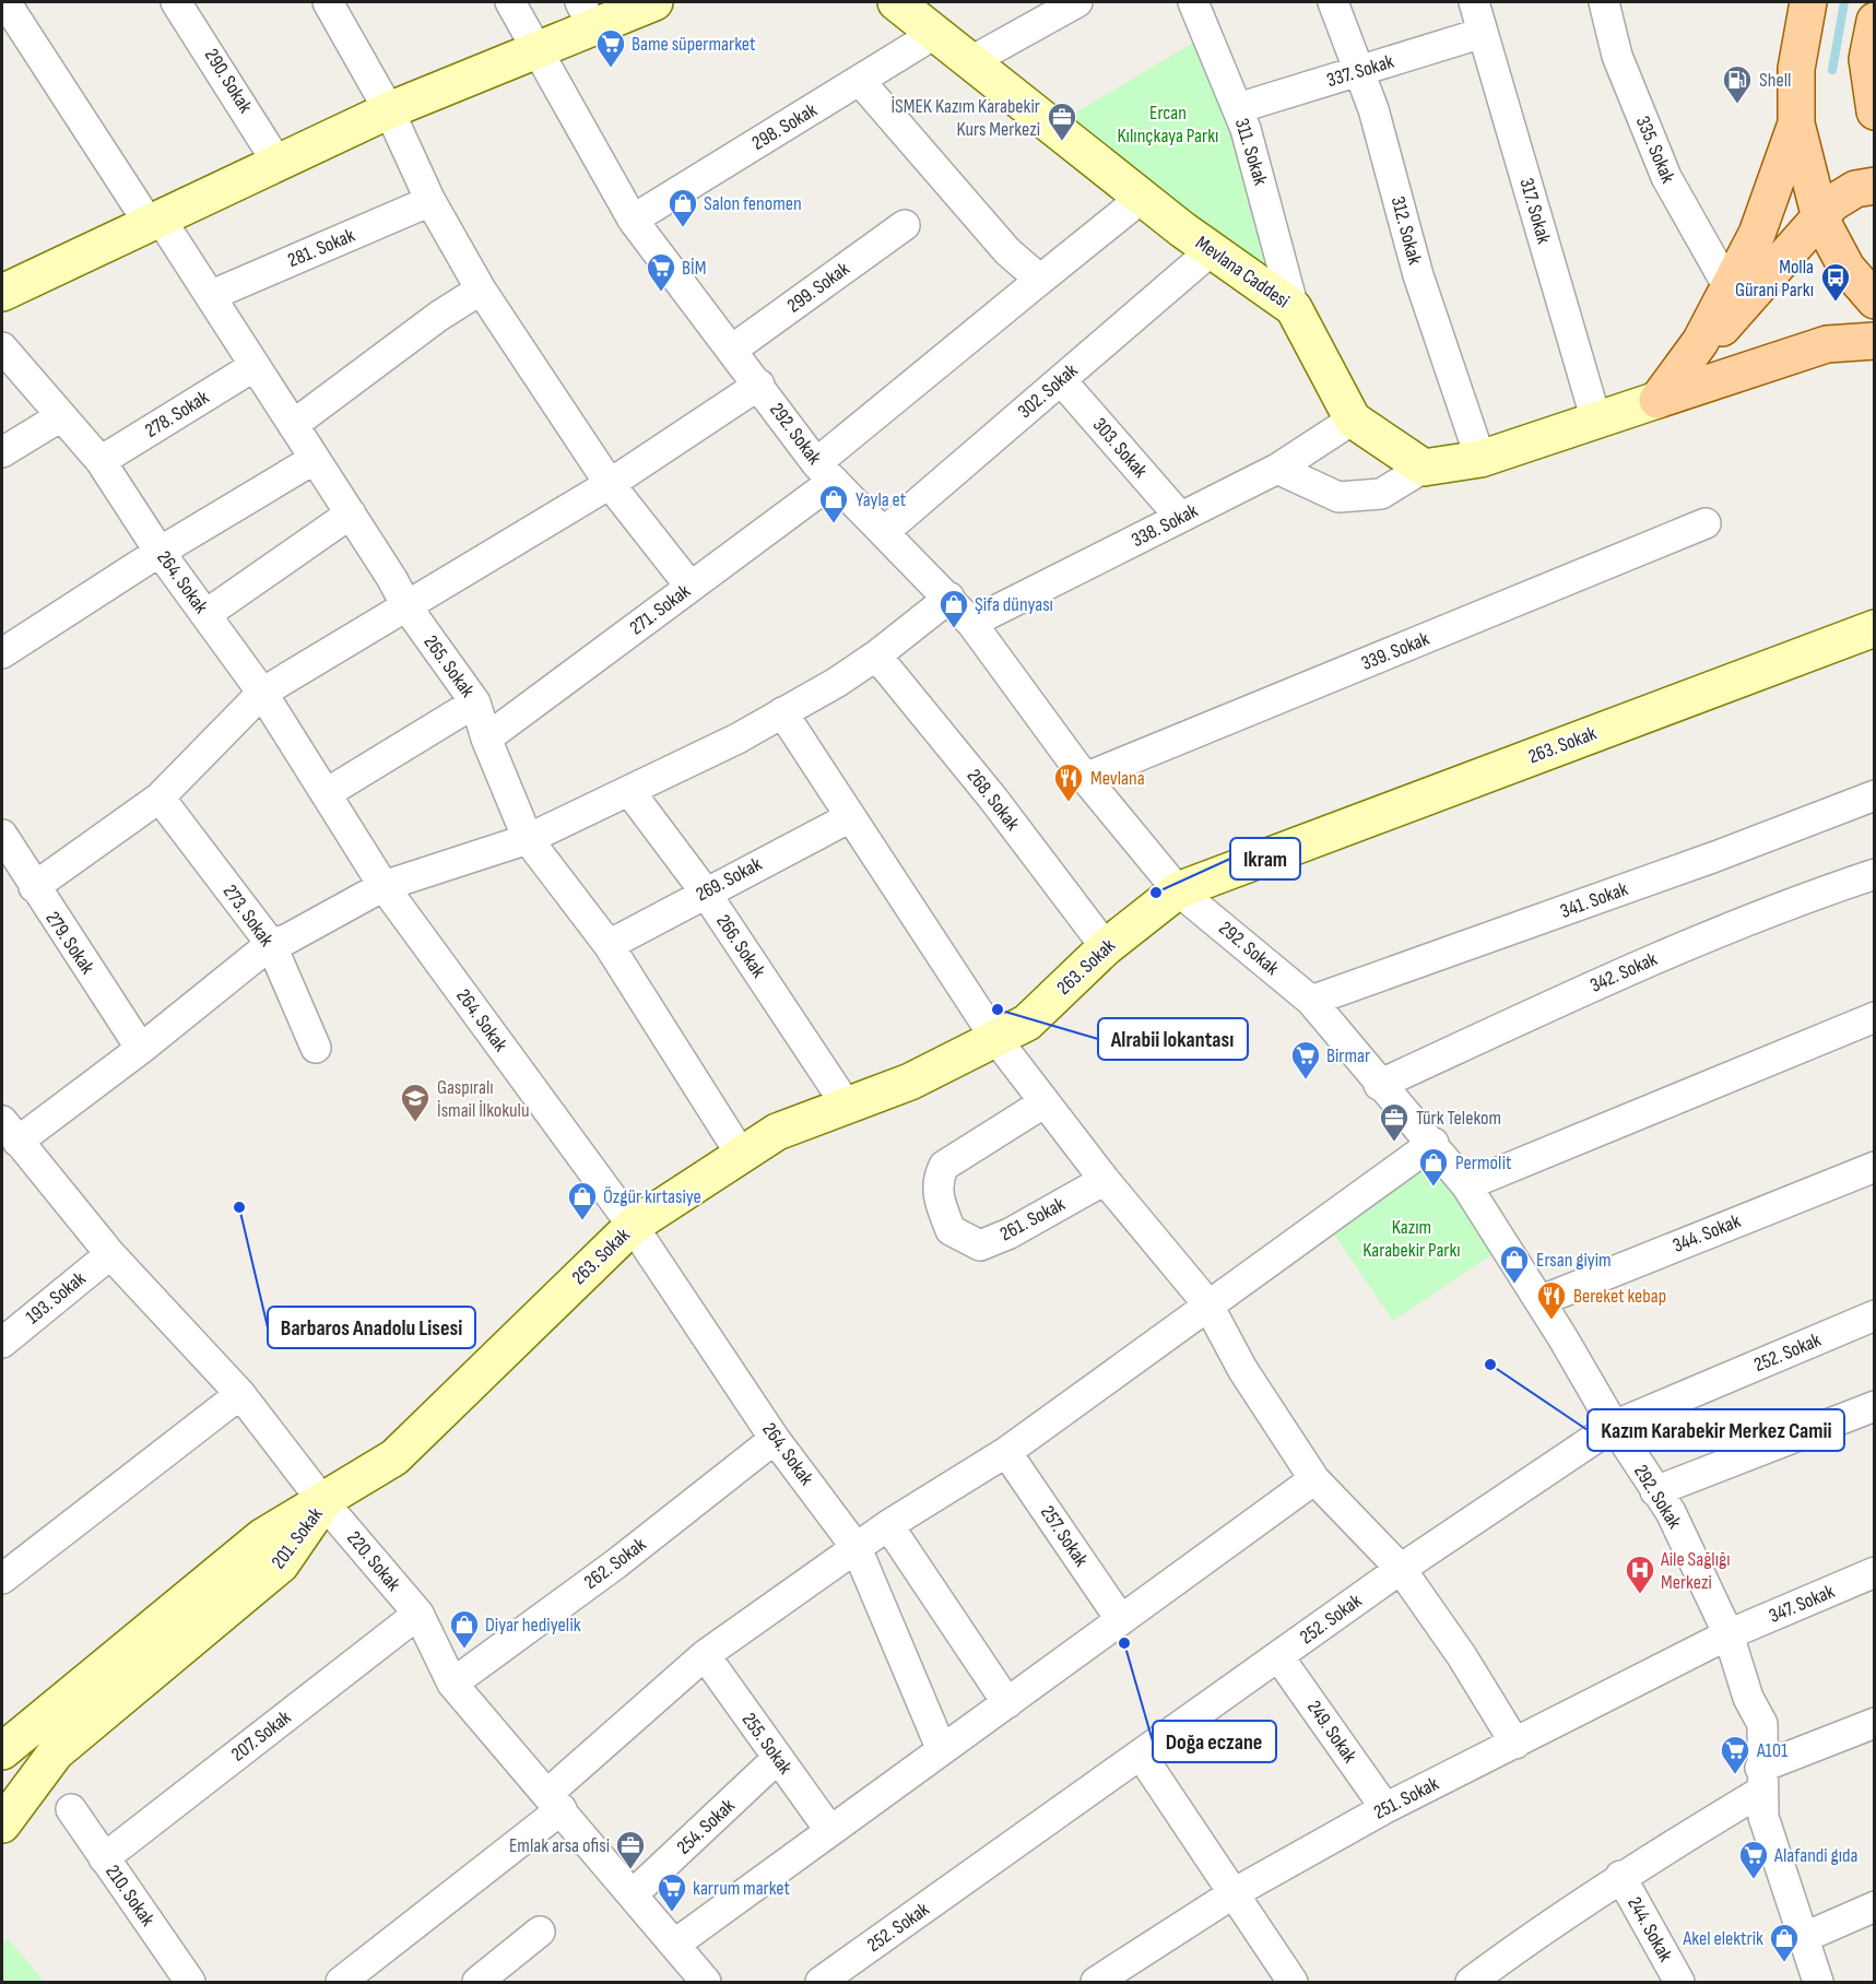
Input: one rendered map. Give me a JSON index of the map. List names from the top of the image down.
{
  "streets": {
    "street": [
      "337. Sokak",
      "290. Sokak",
      "298. Sokak",
      "335. Sokak",
      "311. Sokak",
      "317. Sokak",
      "312. Sokak",
      "281. Sokak",
      "Mevlana Caddesi",
      "299. Sokak",
      "302. Sokak",
      "278. Sokak",
      "292. Sokak",
      "303. Sokak",
      "338. Sokak",
      "264. Sokak",
      "271. Sokak",
      "339. Sokak",
      "265. Sokak",
      "263. Sokak",
      "268. Sokak",
      "269. Sokak",
      "341. Sokak",
      "273. Sokak",
      "279. Sokak",
      "266. Sokak",
      "342. Sokak",
      "261. Sokak",
      "344. Sokak",
      "193. Sokak",
      "252. Sokak",
      "257. Sokak",
      "201. Sokak",
      "220. Sokak",
      "262. Sokak",
      "347. Sokak",
      "249. Sokak",
      "207. Sokak",
      "255. Sokak",
      "251. Sokak",
      "254. Sokak",
      "210. Sokak",
      "244. Sokak"
    ]
  },
  "crossings": [
    ["337. Sokak", "311. Sokak"],
    ["337. Sokak", "317. Sokak"],
    ["337. Sokak", "312. Sokak"],
    ["298. Sokak", "Mevlana Caddesi"],
    ["298. Sokak", "292. Sokak"],
    ["311. Sokak", "Mevlana Caddesi"],
    ["281. Sokak", "265. Sokak"],
    ["Mevlana Caddesi", "302. Sokak"],
    ["Mevlana Caddesi", "338. Sokak"],
    ["Mevlana Caddesi", "271. Sokak"],
    ["299. Sokak", "292. Sokak"],
    ["302. Sokak", "292. Sokak"],
    ["302. Sokak", "303. Sokak"],
    ["278. Sokak", "264. Sokak"],
    ["278. Sokak", "265. Sokak"],
    ["292. Sokak", "338. Sokak"],
    ["292. Sokak", "271. Sokak"],
    ["292. Sokak", "339. Sokak"],
    ["292. Sokak", "263. Sokak"],
    ["292. Sokak", "341. Sokak"],
    ["292. Sokak", "342. Sokak"],
    ["292. Sokak", "344. Sokak"],
    ["292. Sokak", "252. Sokak"],
    ["292. Sokak", "347. Sokak"],
    ["292. Sokak", "251. Sokak"],
    ["303. Sokak", "338. Sokak"],
    ["264. Sokak", "263. Sokak"],
    ["264. Sokak", "262. Sokak"],
    ["271. Sokak", "265. Sokak"],
    ["265. Sokak", "263. Sokak"],
    ["265. Sokak", "269. Sokak"],
    ["263. Sokak", "268. Sokak"],
    ["263. Sokak", "266. Sokak"],
    ["263. Sokak", "201. Sokak"],
    ["263. Sokak", "220. Sokak"],
    ["269. Sokak", "266. Sokak"],
    ["193. Sokak", "220. Sokak"],
    ["252. Sokak", "249. Sokak"],
    ["201. Sokak", "220. Sokak"],
    ["220. Sokak", "262. Sokak"],
    ["220. Sokak", "207. Sokak"],
    ["220. Sokak", "254. Sokak"],
    ["347. Sokak", "251. Sokak"],
    ["249. Sokak", "251. Sokak"],
    ["207. Sokak", "210. Sokak"],
    ["255. Sokak", "254. Sokak"]
  ],
  "parks": ["Ercan Kılınçkaya Parkı", "Kazım Karabekir Parkı"],
  "places": {
    "supermarket": [
      "Bame süpermarket",
      "BİM",
      "Birmar",
      "A101",
      "Alafandi gıda",
      "karrum market"
    ],
    "fuel station": ["Shell"],
    "office": ["İSMEK Kazım Karabekir Kurs Merkezi", "Türk Telekom", "Emlak arsa ofisi"],
    "shop": [
      "Salon fenomen",
      "Yayla et",
      "Şifa dünyası",
      "Permolit",
      "Özgür kırtasiye",
      "Ersan giyim",
      "Diyar hediyelik",
      "Akel elektrik"
    ],
    "bus stop": ["Molla Gürani Parkı"],
    "restaurant": ["Mevlana", "Bereket kebap"],
    "other": [
      "Ikram",
      "Alrabii lokantası",
      "Barbaros Anadolu Lisesi",
      "Kazım Karabekir Merkez Camii",
      "Doğa eczane"
    ],
    "school or university": ["Gaspıralı İsmail İlkokulu"],
    "hospital": ["Aile Sağlığı Merkezi"]
  }
}
